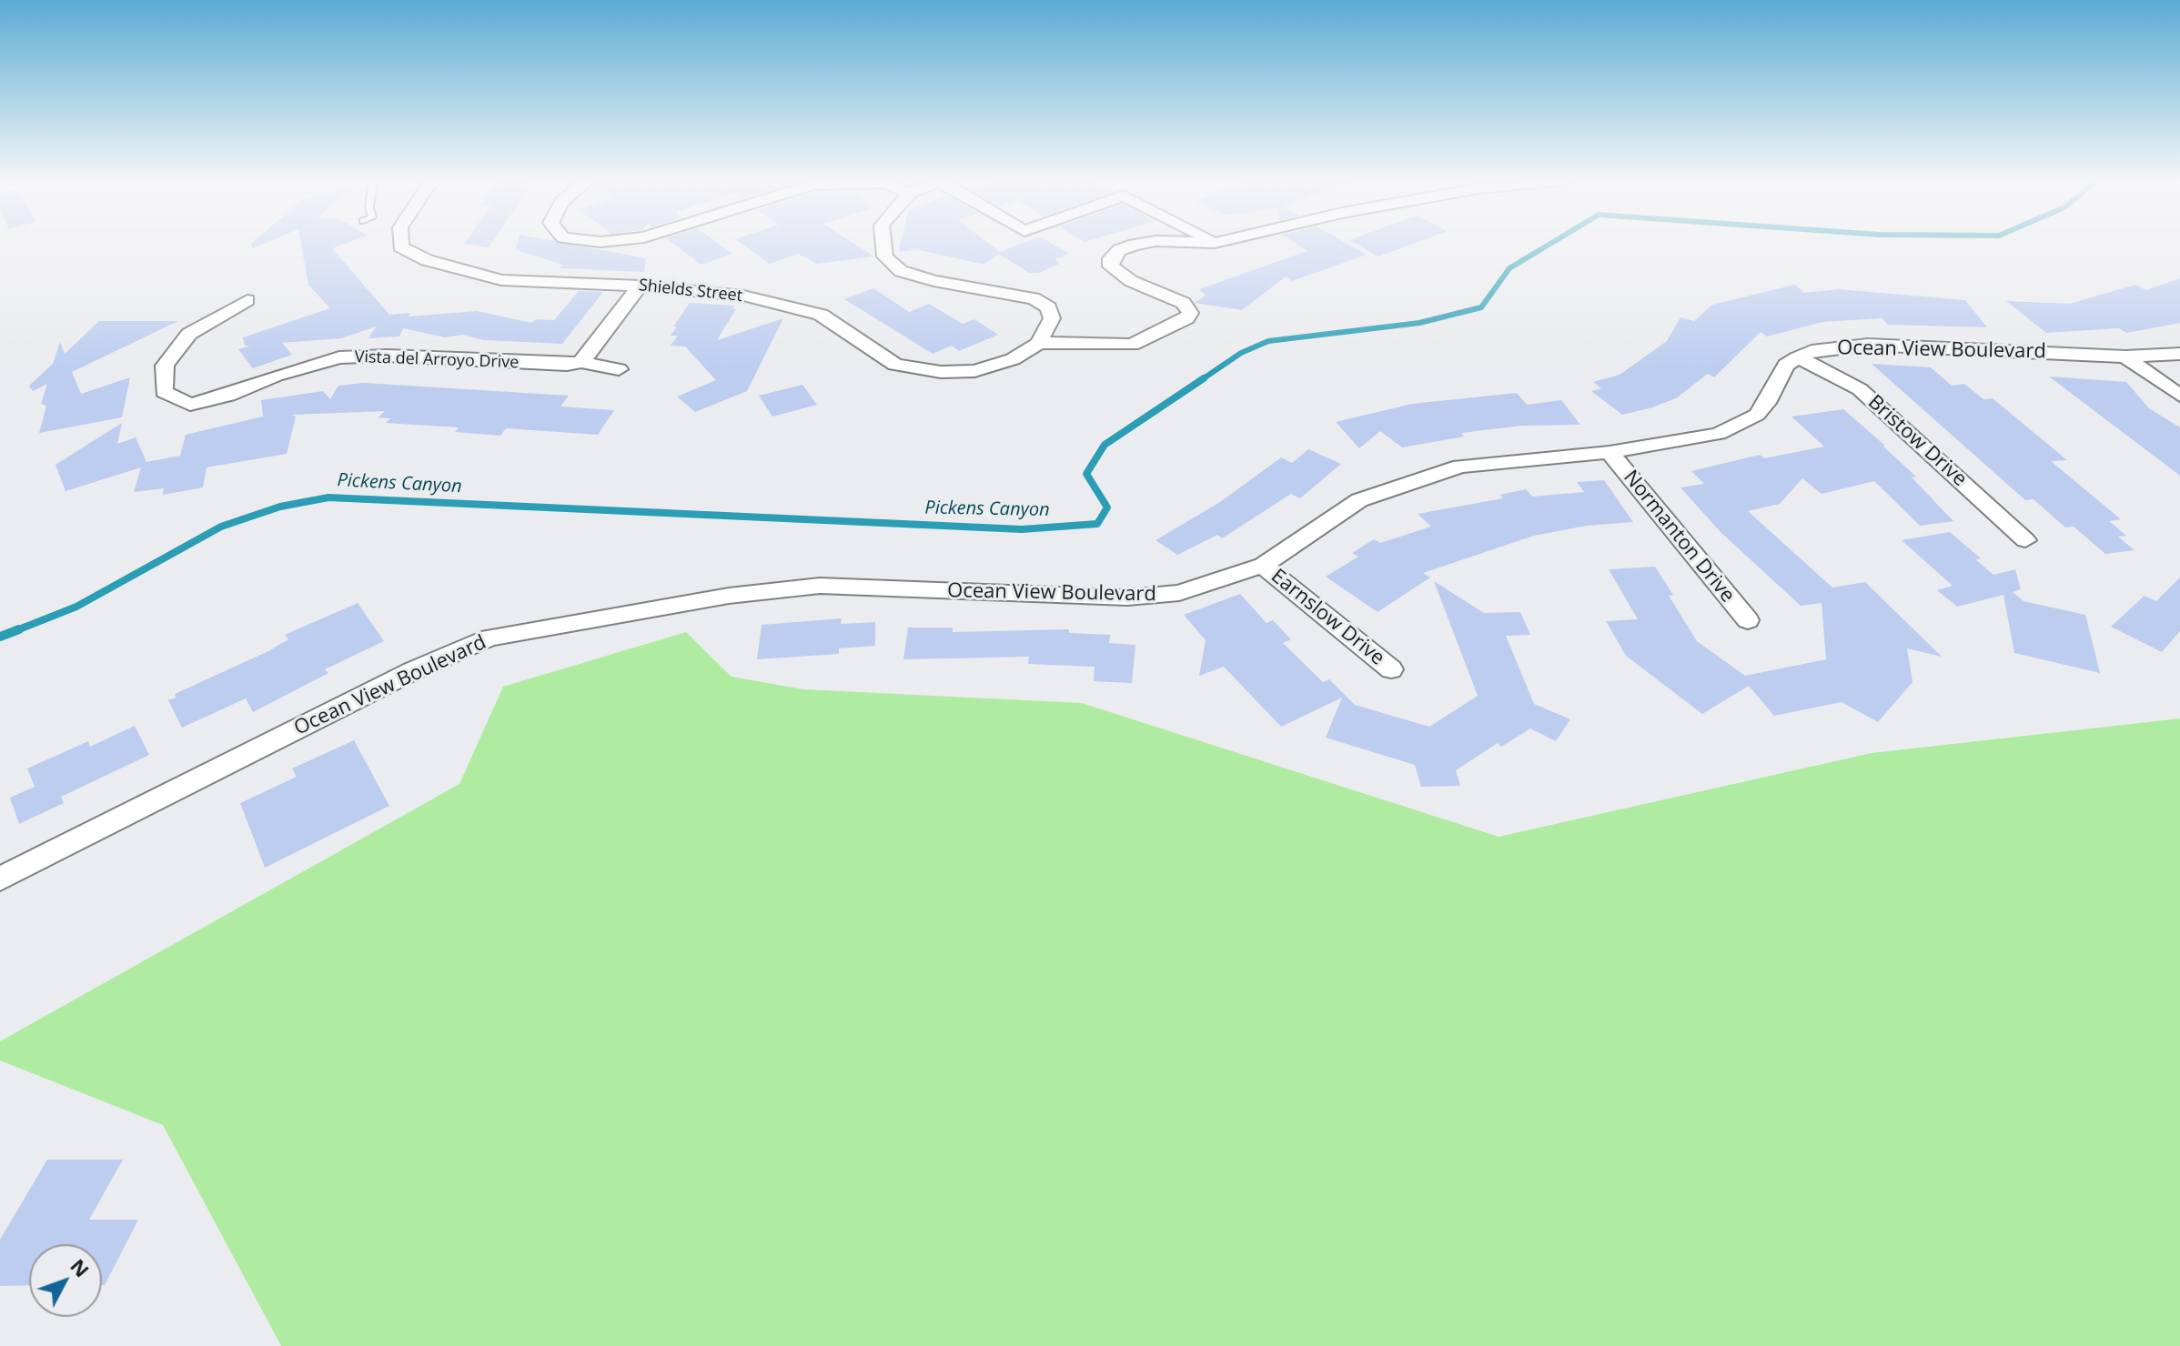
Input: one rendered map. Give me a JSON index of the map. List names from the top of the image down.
{
  "streets": {
    "street": [
      "Shields Street",
      "Ocean View Boulevard",
      "Vista del Arroyo Drive",
      "Bristow Drive",
      "Normanton Drive",
      "Earnslow Drive"
    ]
  },
  "crossings": [
    ["Ocean View Boulevard", "Bristow Drive"],
    ["Ocean View Boulevard", "Normanton Drive"],
    ["Ocean View Boulevard", "Earnslow Drive"]
  ],
  "water": ["Pickens Canyon"],
  "north": "top right"
}
